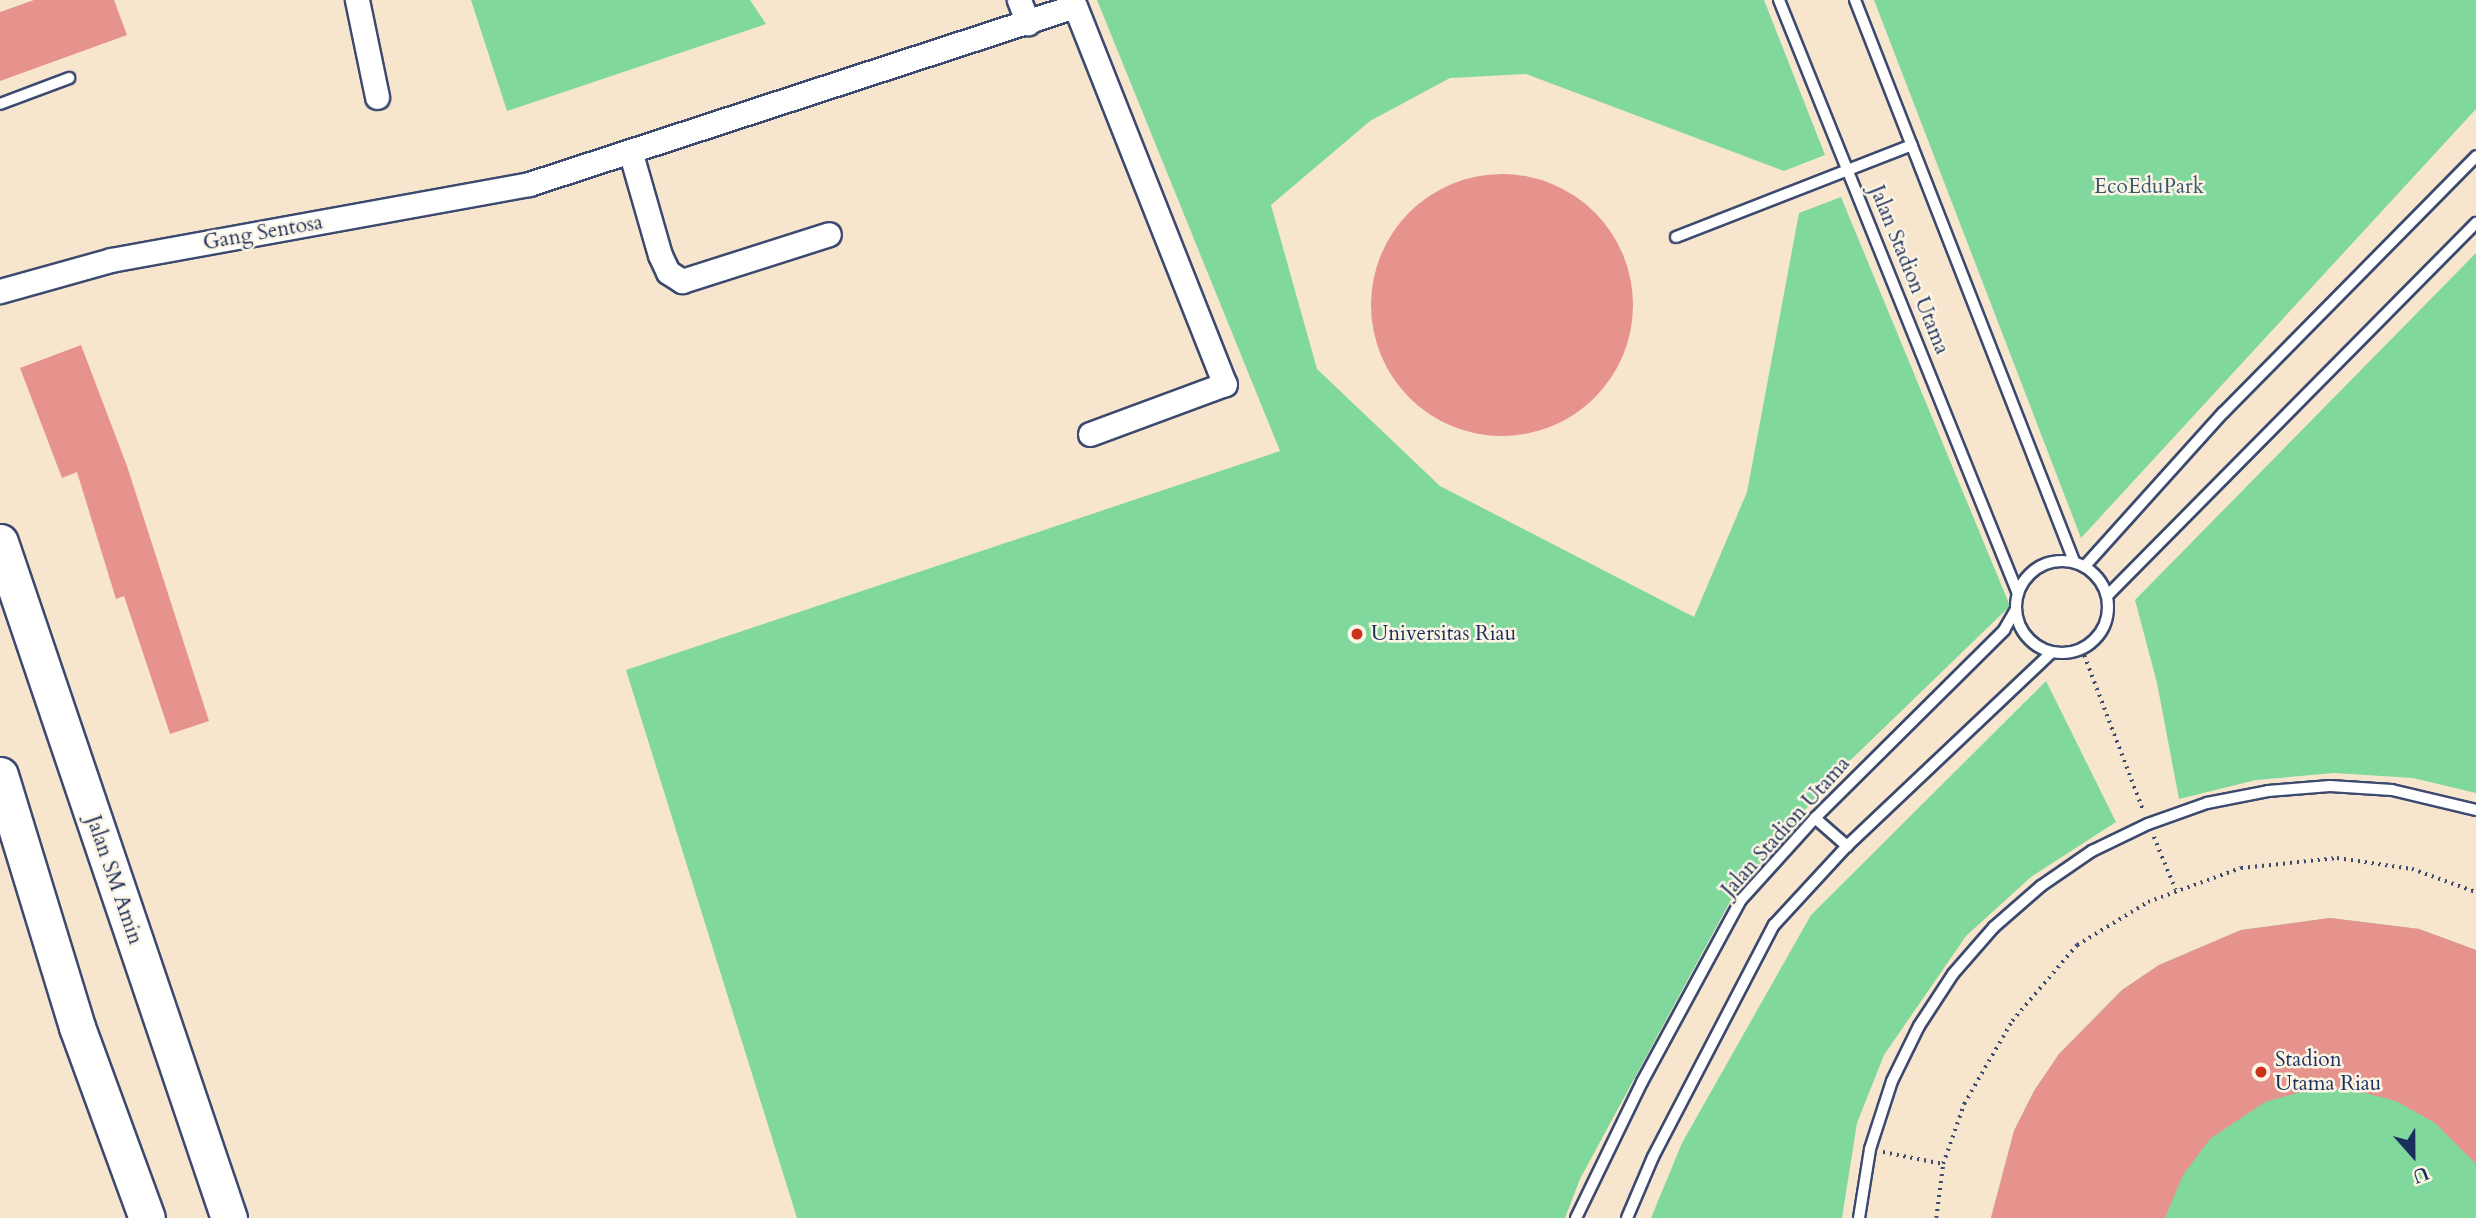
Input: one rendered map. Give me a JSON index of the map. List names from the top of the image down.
{
  "streets": {
    "main road": ["Jalan SM Amin"],
    "street": ["Gang Sentosa"],
    "lane": ["Jalan Stadion Utama"]
  },
  "parks": ["EcoEduPark"],
  "places": ["Universitas Riau", "Stadion Utama Riau"],
  "north": "bottom"
}
